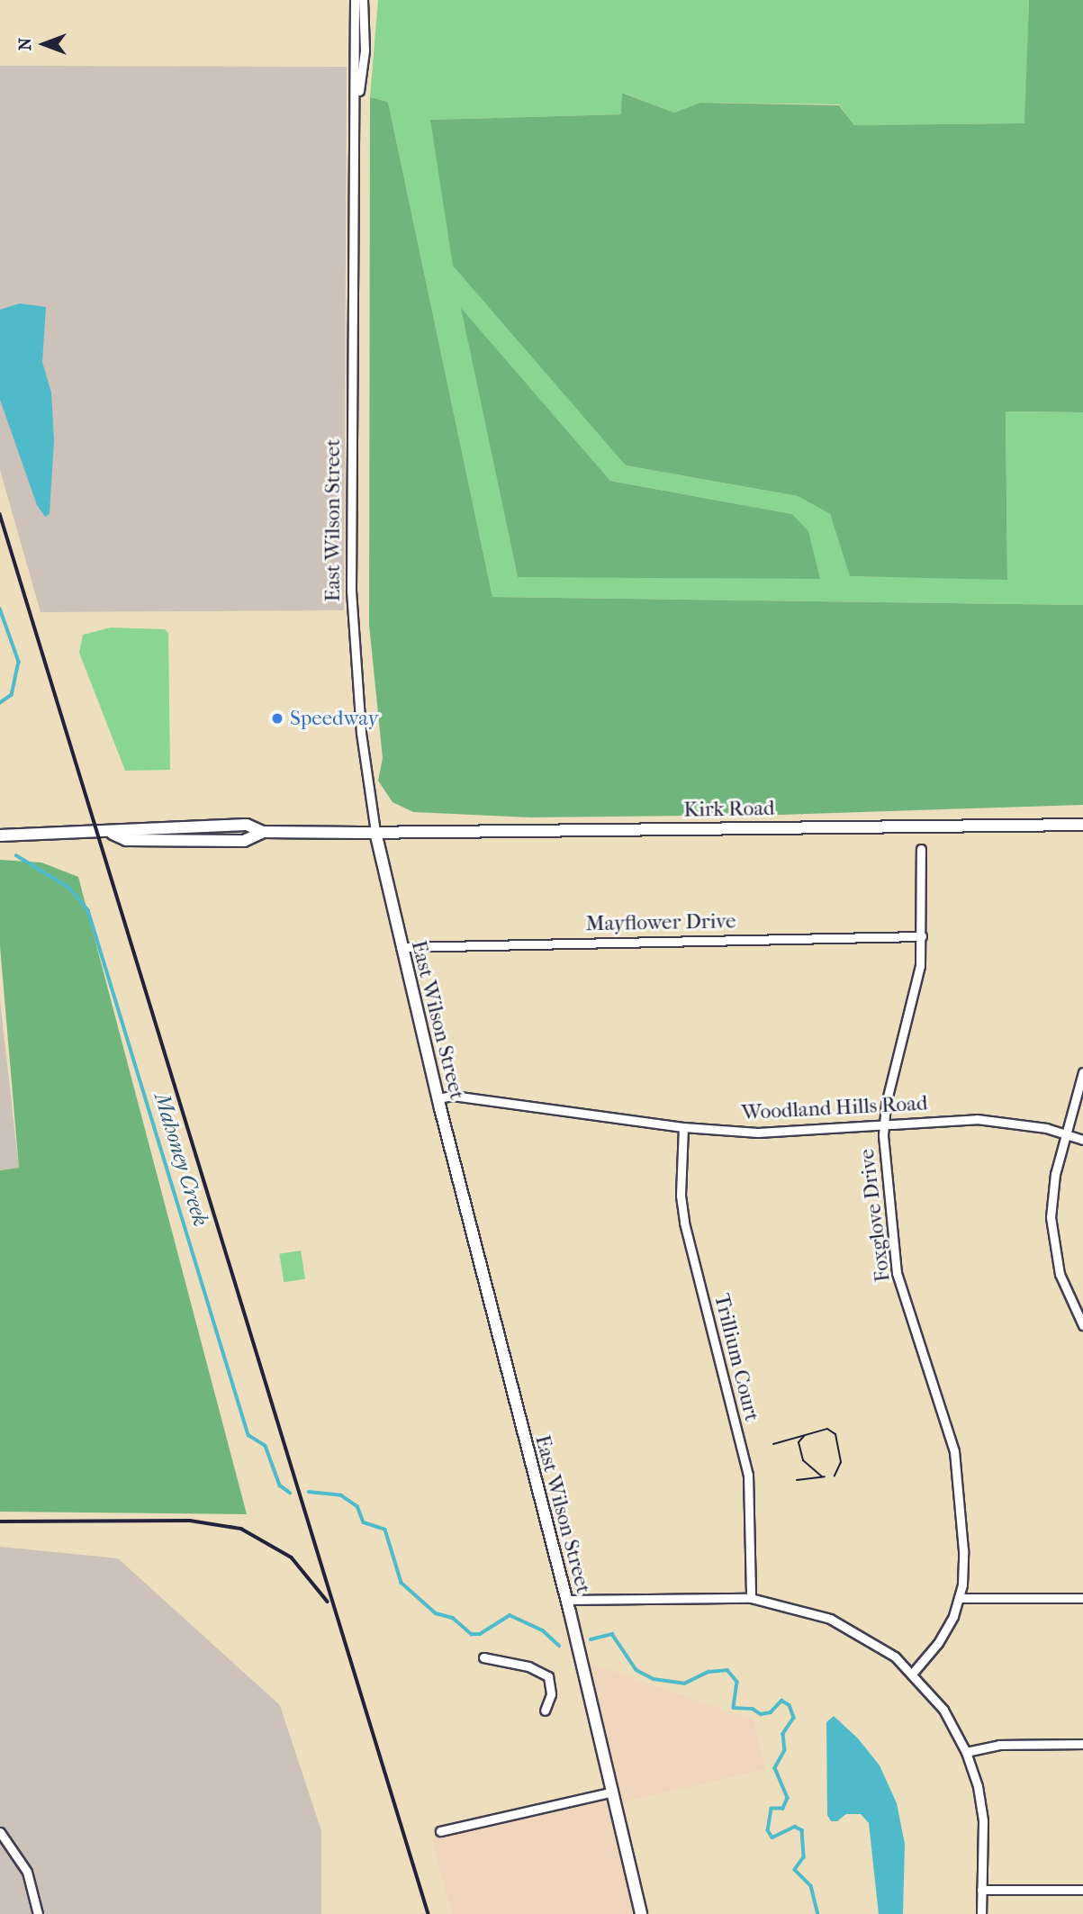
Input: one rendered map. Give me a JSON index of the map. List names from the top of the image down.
{
  "streets": {
    "street": [
      "East Wilson Street",
      "Kirk Road",
      "Mayflower Drive",
      "Woodland Hills Road",
      "Foxglove Drive",
      "Trillium Court"
    ]
  },
  "crossings": [
    ["East Wilson Street", "Kirk Road"],
    ["East Wilson Street", "Mayflower Drive"],
    ["East Wilson Street", "Woodland Hills Road"],
    ["Mayflower Drive", "Foxglove Drive"],
    ["Woodland Hills Road", "Foxglove Drive"],
    ["Woodland Hills Road", "Trillium Court"]
  ],
  "water": ["Mahoney Creek"],
  "places": ["Speedway"],
  "north": "left"
}
